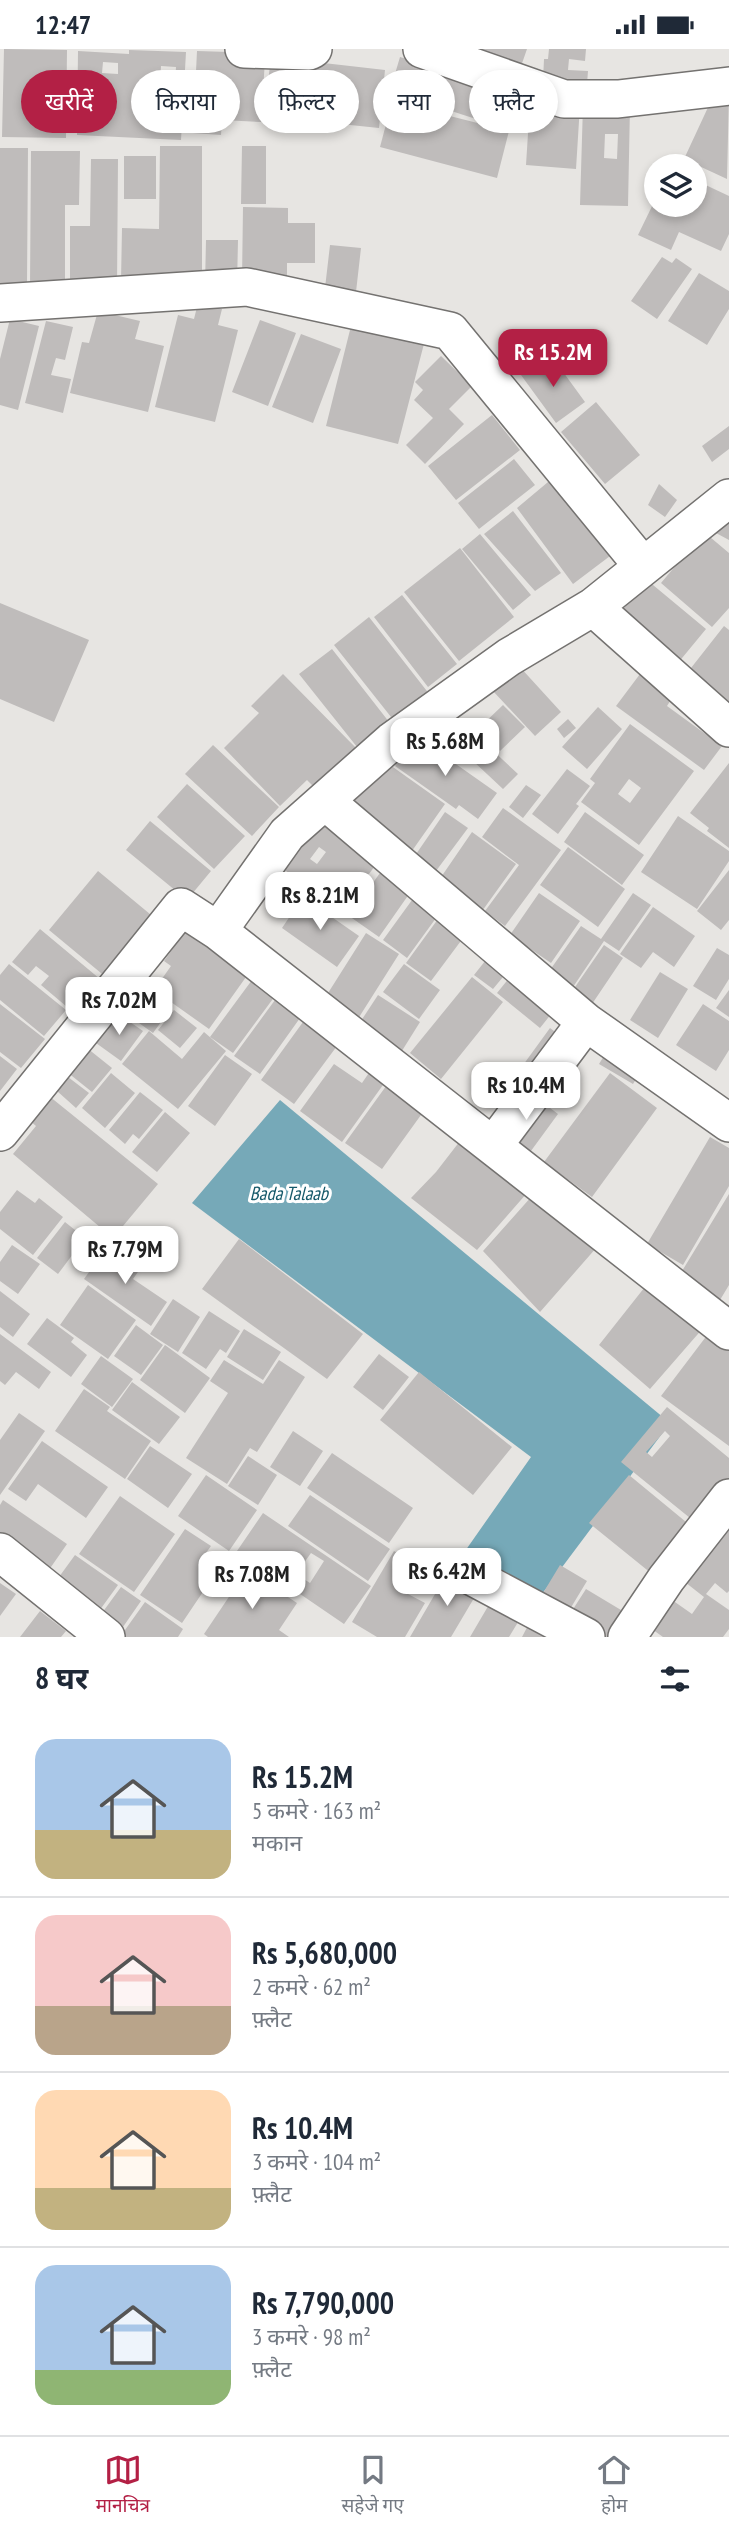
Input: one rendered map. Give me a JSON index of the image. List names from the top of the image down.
{
  "water": ["Bada Talaab"],
  "page": {
    "status": "12:47",
    "chip": [
      "खरीदें",
      "किराया",
      "फ़िल्टर",
      "नया",
      "फ़्लैट"
    ],
    "price": [
      "Rs 15.2M",
      "Rs 5.68M",
      "Rs 8.21M",
      "Rs 7.02M",
      "Rs 10.4M",
      "Rs 7.79M",
      "Rs 6.42M",
      "Rs 7.08M"
    ],
    "heading": "8 घर",
    "list": [
      {
        "name": "Rs 15.2M",
        "note": "5 कमरे · 163 m² · मकान"
      },
      {
        "name": "Rs 5,680,000",
        "note": "2 कमरे · 62 m² · फ़्लैट"
      },
      {
        "name": "Rs 10.4M",
        "note": "3 कमरे · 104 m² · फ़्लैट"
      },
      {
        "name": "Rs 7,790,000",
        "note": "3 कमरे · 98 m² · फ़्लैट"
      }
    ],
    "tabs": ["मानचित्र", "सहेजे गए", "होम"]
  }
}
